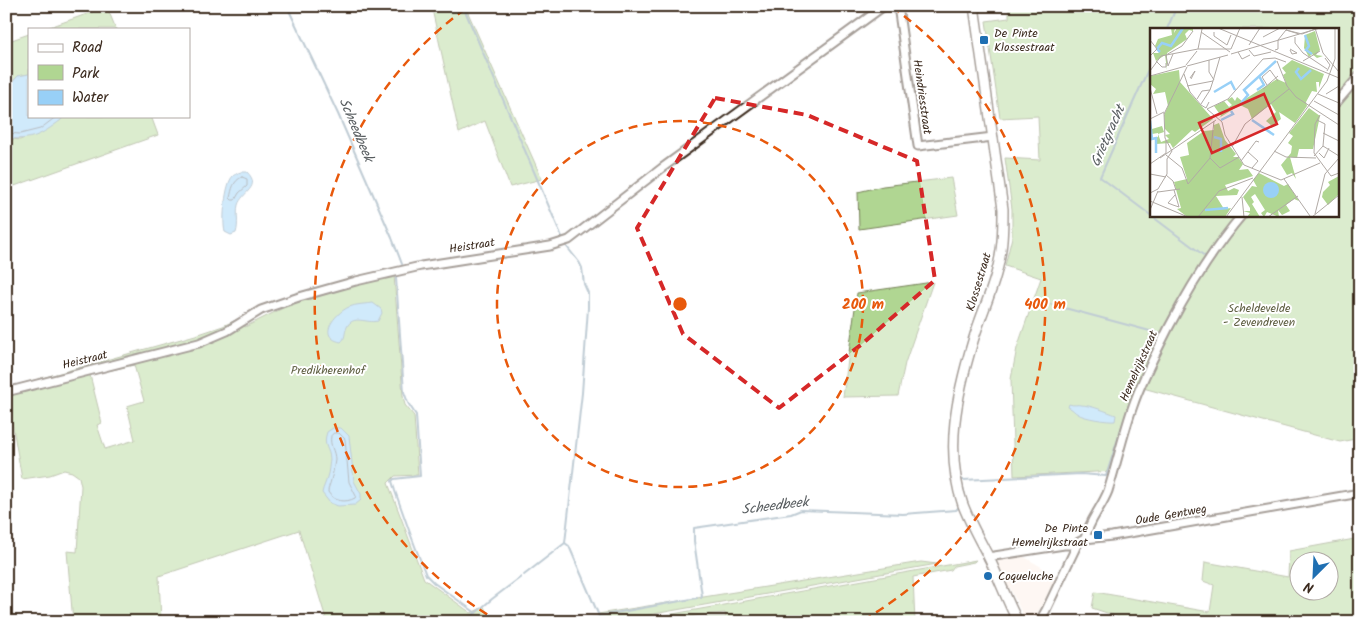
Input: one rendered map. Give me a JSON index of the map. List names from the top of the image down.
{
  "streets": {
    "street": [
      "Heindriesstraat",
      "Heistraat",
      "Klossestraat",
      "Hemelrijkstraat",
      "Oude Gentweg"
    ]
  },
  "crossings": [
    ["Heindriesstraat", "Klossestraat"],
    ["Klossestraat", "Oude Gentweg"],
    ["Hemelrijkstraat", "Oude Gentweg"]
  ],
  "water": ["Scheedbeek", "Grietgracht"],
  "parks": ["Scheldevelde - Zevendreven", "Predikherenhof"],
  "places": {
    "transit": ["De Pinte Klossestraat", "De Pinte Hemelrijkstraat"],
    "other": ["Coqueluche"]
  },
  "legend": ["Road", "Park", "Water"],
  "north": "bottom left",
  "rings": ["200 m", "400 m"]
}
